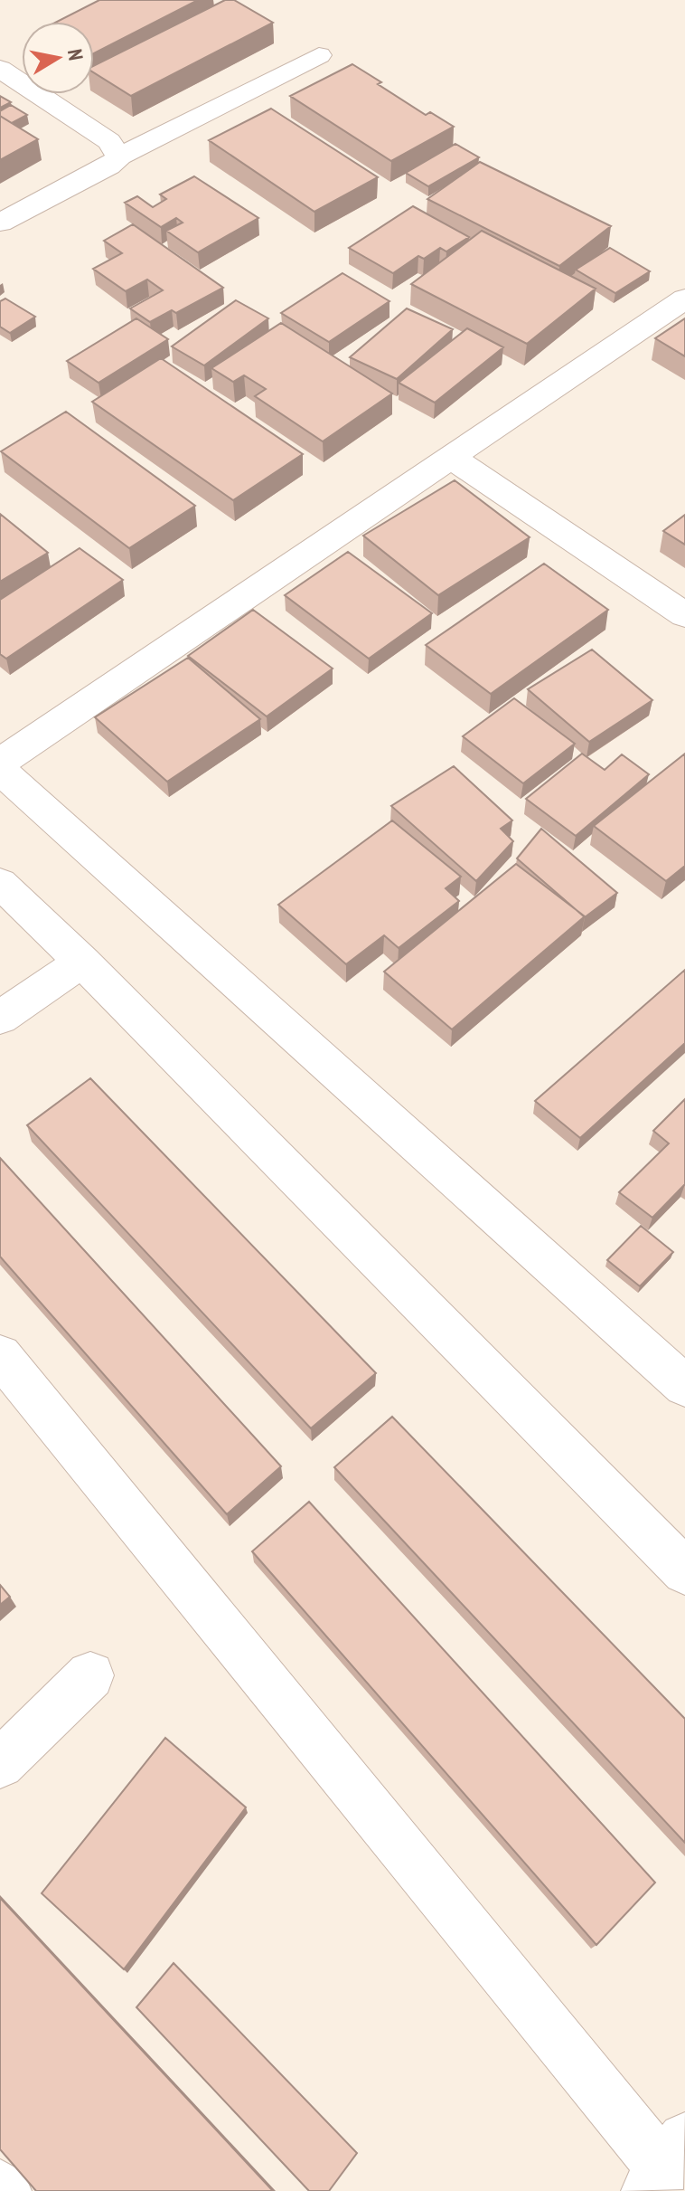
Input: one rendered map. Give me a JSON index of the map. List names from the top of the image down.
{
  "north": "right"
}
